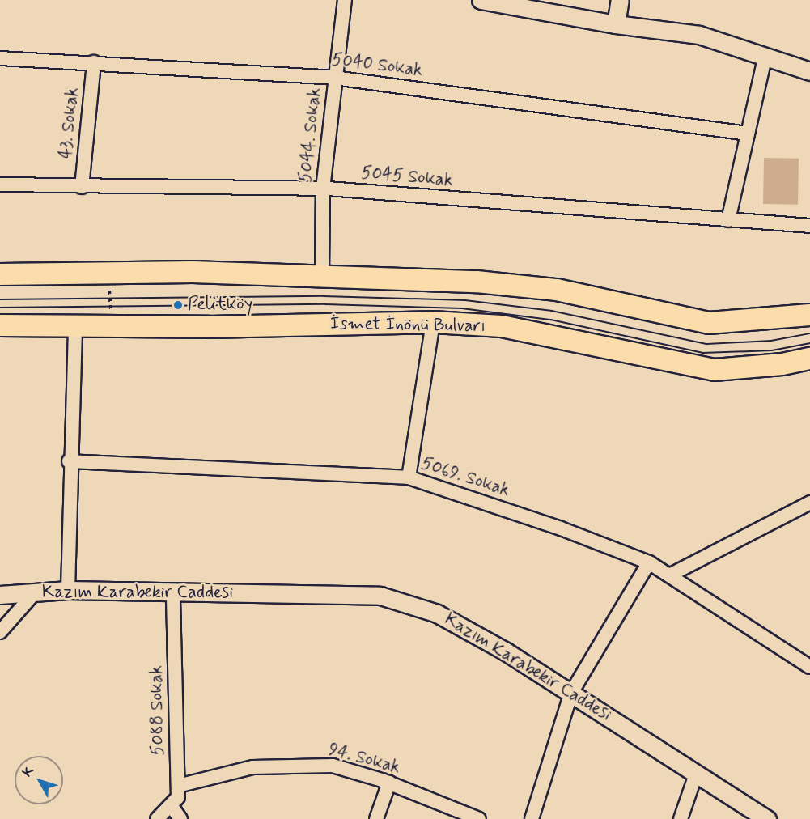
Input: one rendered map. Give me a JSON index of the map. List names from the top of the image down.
{
  "streets": {
    "main road": ["İsmet İnönü Bulvarı"],
    "street": [
      "5040 Sokak",
      "43. Sokak",
      "5044. Sokak",
      "5045 Sokak",
      "5069. Sokak",
      "Kazım Karabekir Caddesi",
      "5088 Sokak",
      "94. Sokak"
    ]
  },
  "crossings": [
    ["5040 Sokak", "43. Sokak"],
    ["5040 Sokak", "5044. Sokak"],
    ["43. Sokak", "5045 Sokak"],
    ["5044. Sokak", "5045 Sokak"],
    ["Kazım Karabekir Caddesi", "5088 Sokak"],
    ["5088 Sokak", "94. Sokak"]
  ],
  "places": ["Pelitköy"],
  "north": "top left"
}
